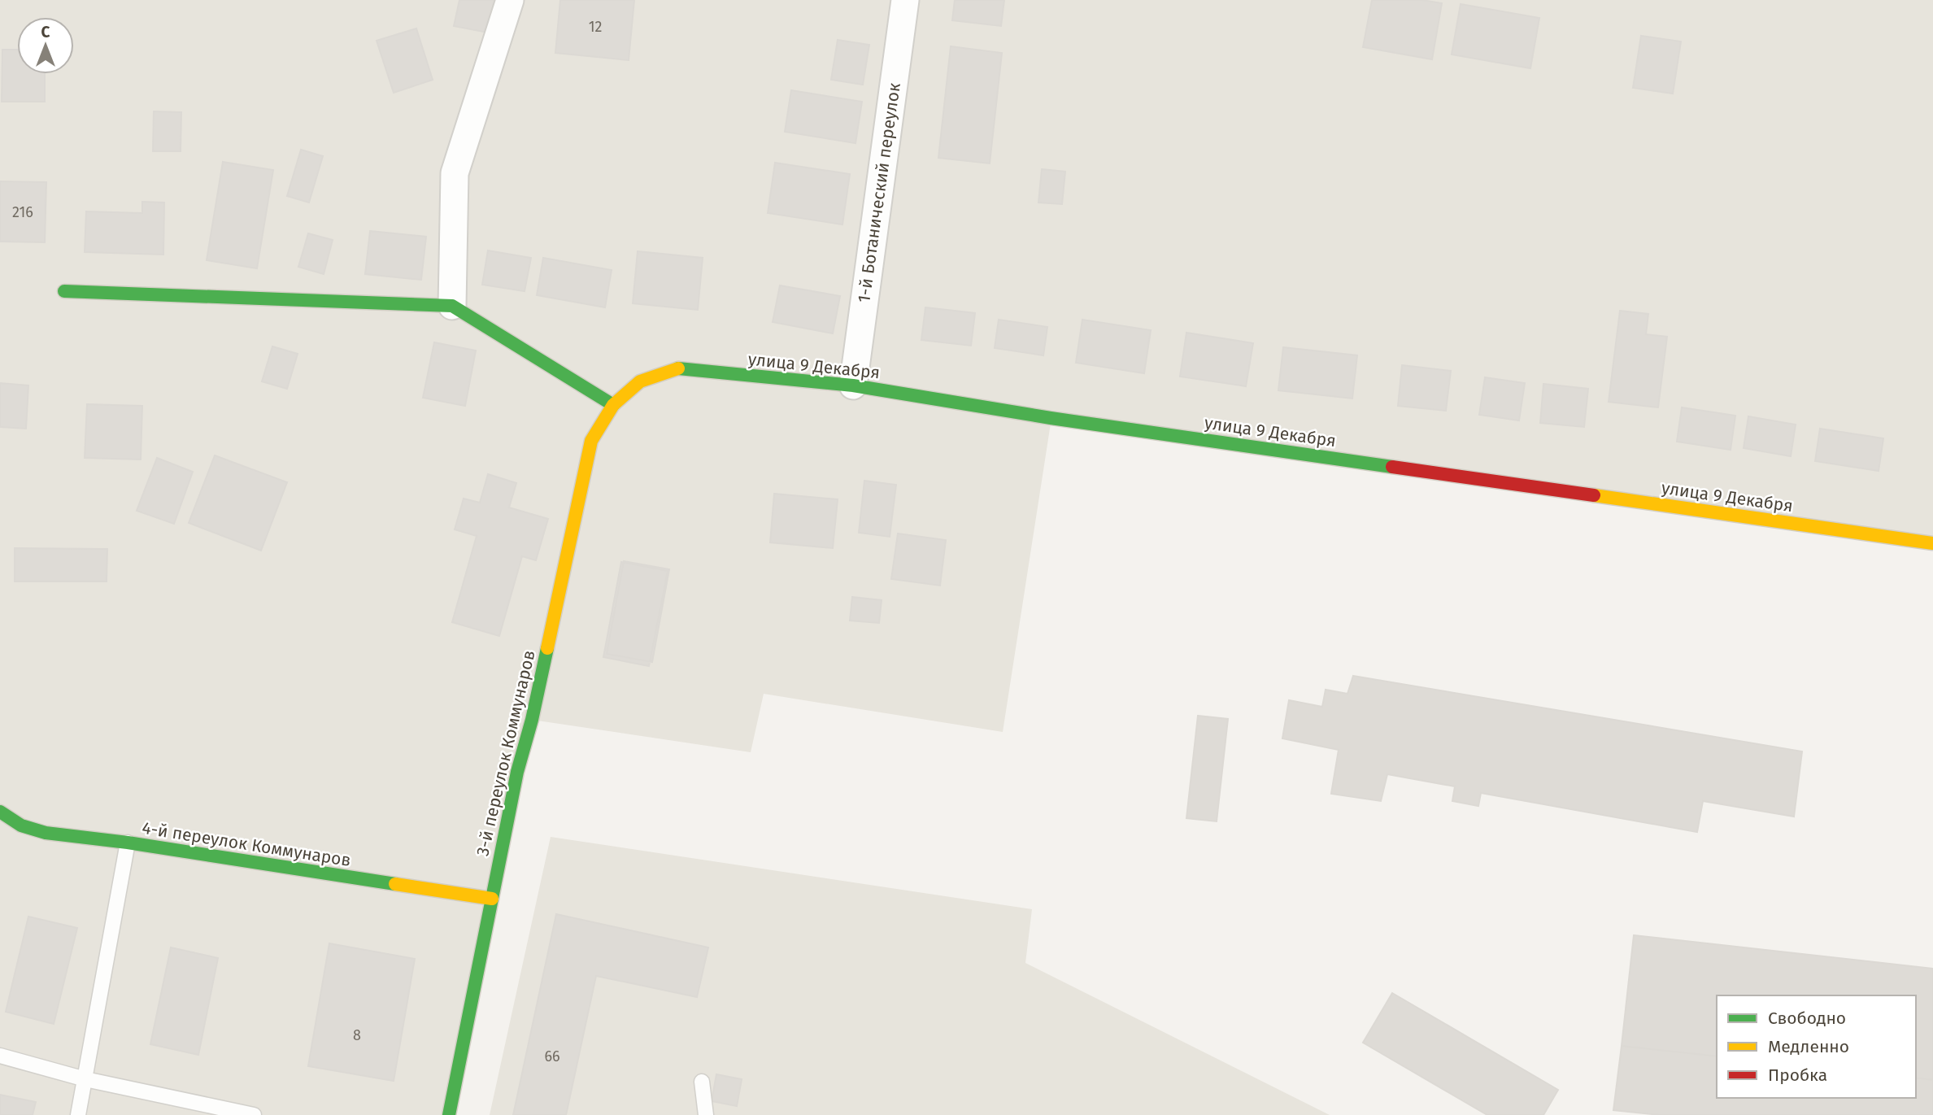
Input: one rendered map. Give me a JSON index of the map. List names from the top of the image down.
{
  "streets": {
    "street": [
      "1-й Ботанический переулок",
      "улица 9 Декабря",
      "3-й переулок Коммунаров",
      "4-й переулок Коммунаров"
    ]
  },
  "crossings": [
    ["1-й Ботанический переулок", "улица 9 Декабря"],
    ["улица 9 Декабря", "3-й переулок Коммунаров"],
    ["3-й переулок Коммунаров", "4-й переулок Коммунаров"]
  ],
  "house_numbers": [
    "12",
    "216",
    "8",
    "66"
  ],
  "legend": ["Свободно", "Медленно", "Пробка"],
  "north": "top"
}
